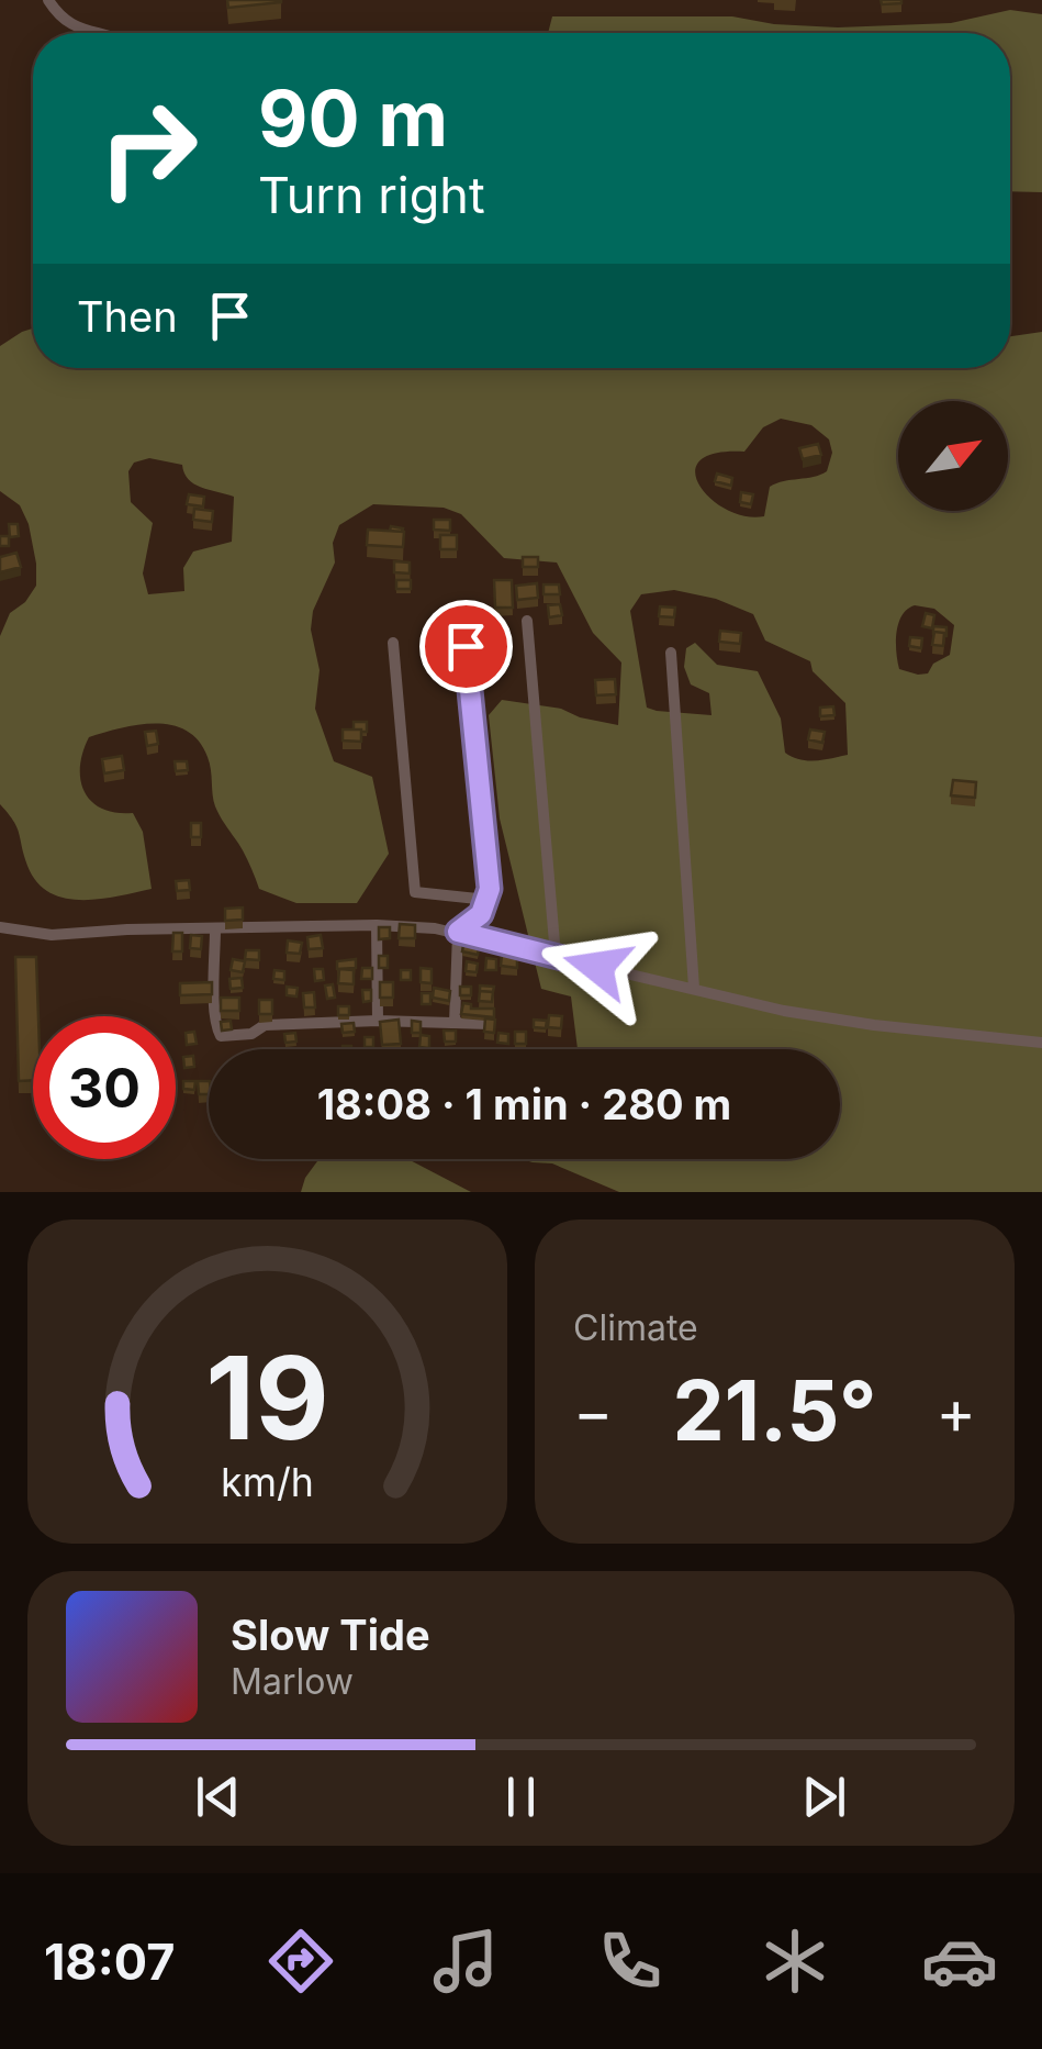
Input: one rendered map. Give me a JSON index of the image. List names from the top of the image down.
{
  "north": "top right",
  "page": {
    "turn": ["90 m", "Turn right"],
    "then": "Then",
    "limit": "30",
    "trip": "18:08 · 1 min · 280 m",
    "tile": "Climate",
    "heat": ["−", "21.5°", "+"],
    "song": ["Slow Tide", "Marlow"],
    "tabs": "18:07",
    "gauge": ["19", "km/h"]
  }
}
